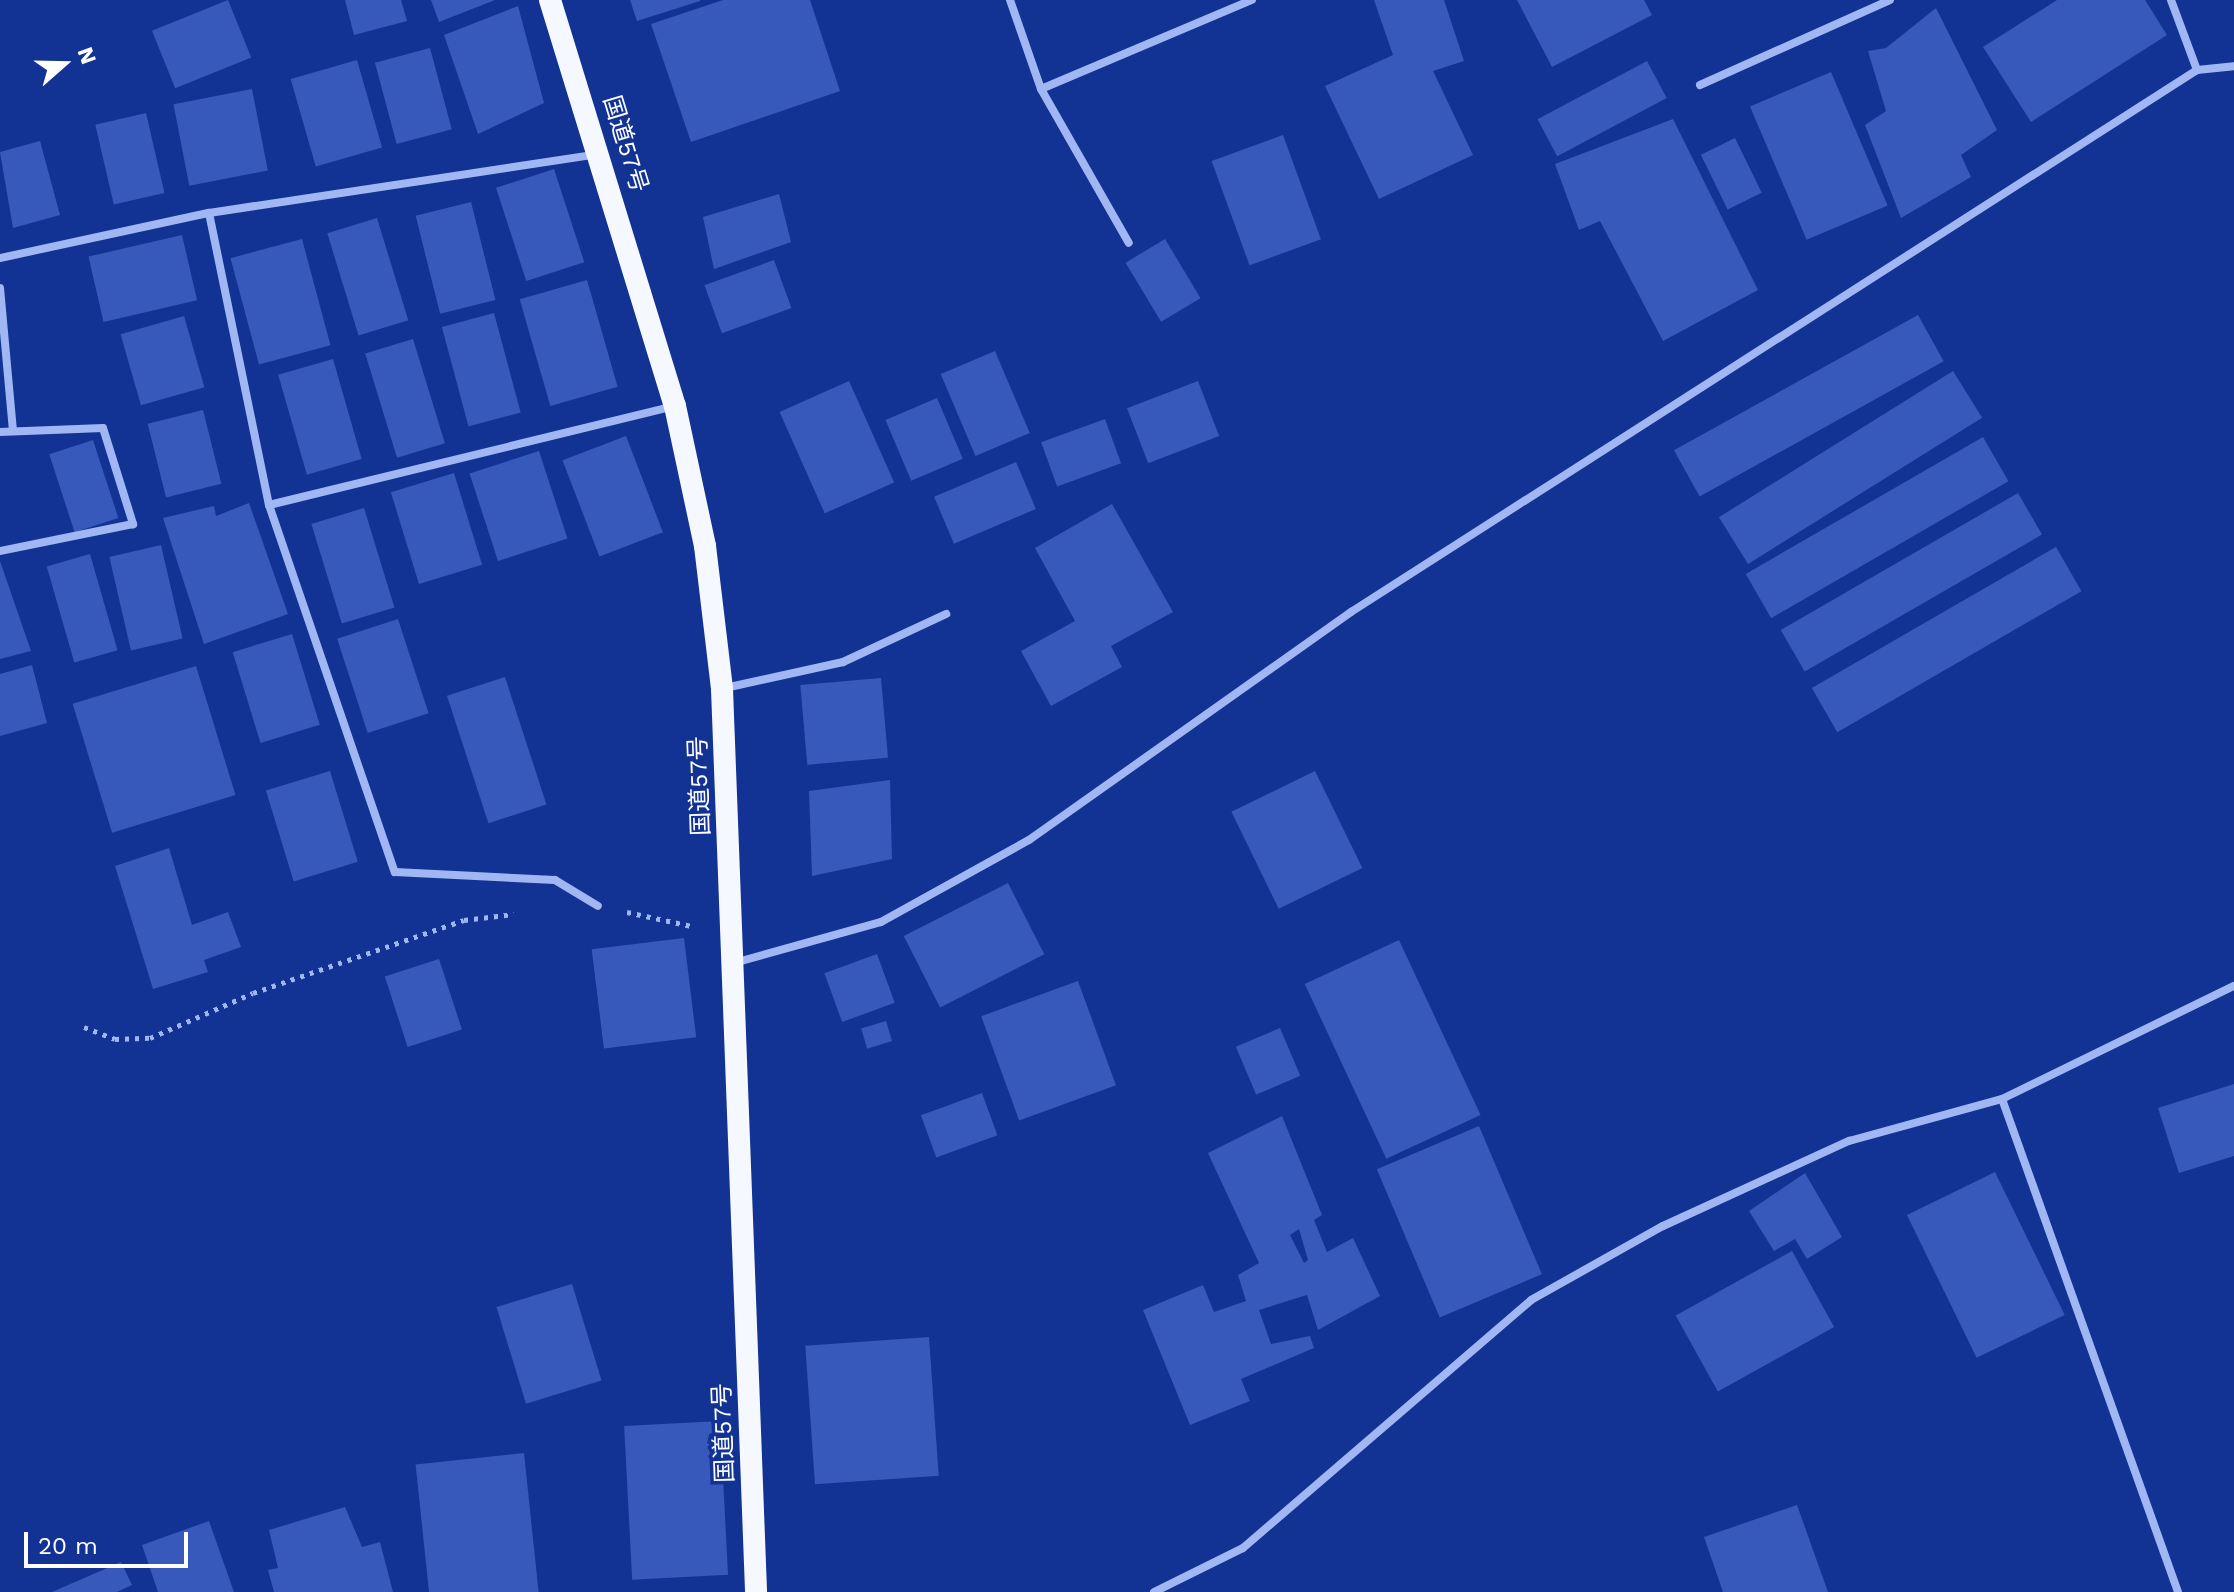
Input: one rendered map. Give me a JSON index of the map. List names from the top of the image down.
{
  "streets": {
    "highway": ["国道57号"]
  },
  "scale_bar": "20 m",
  "north": "right"
}
